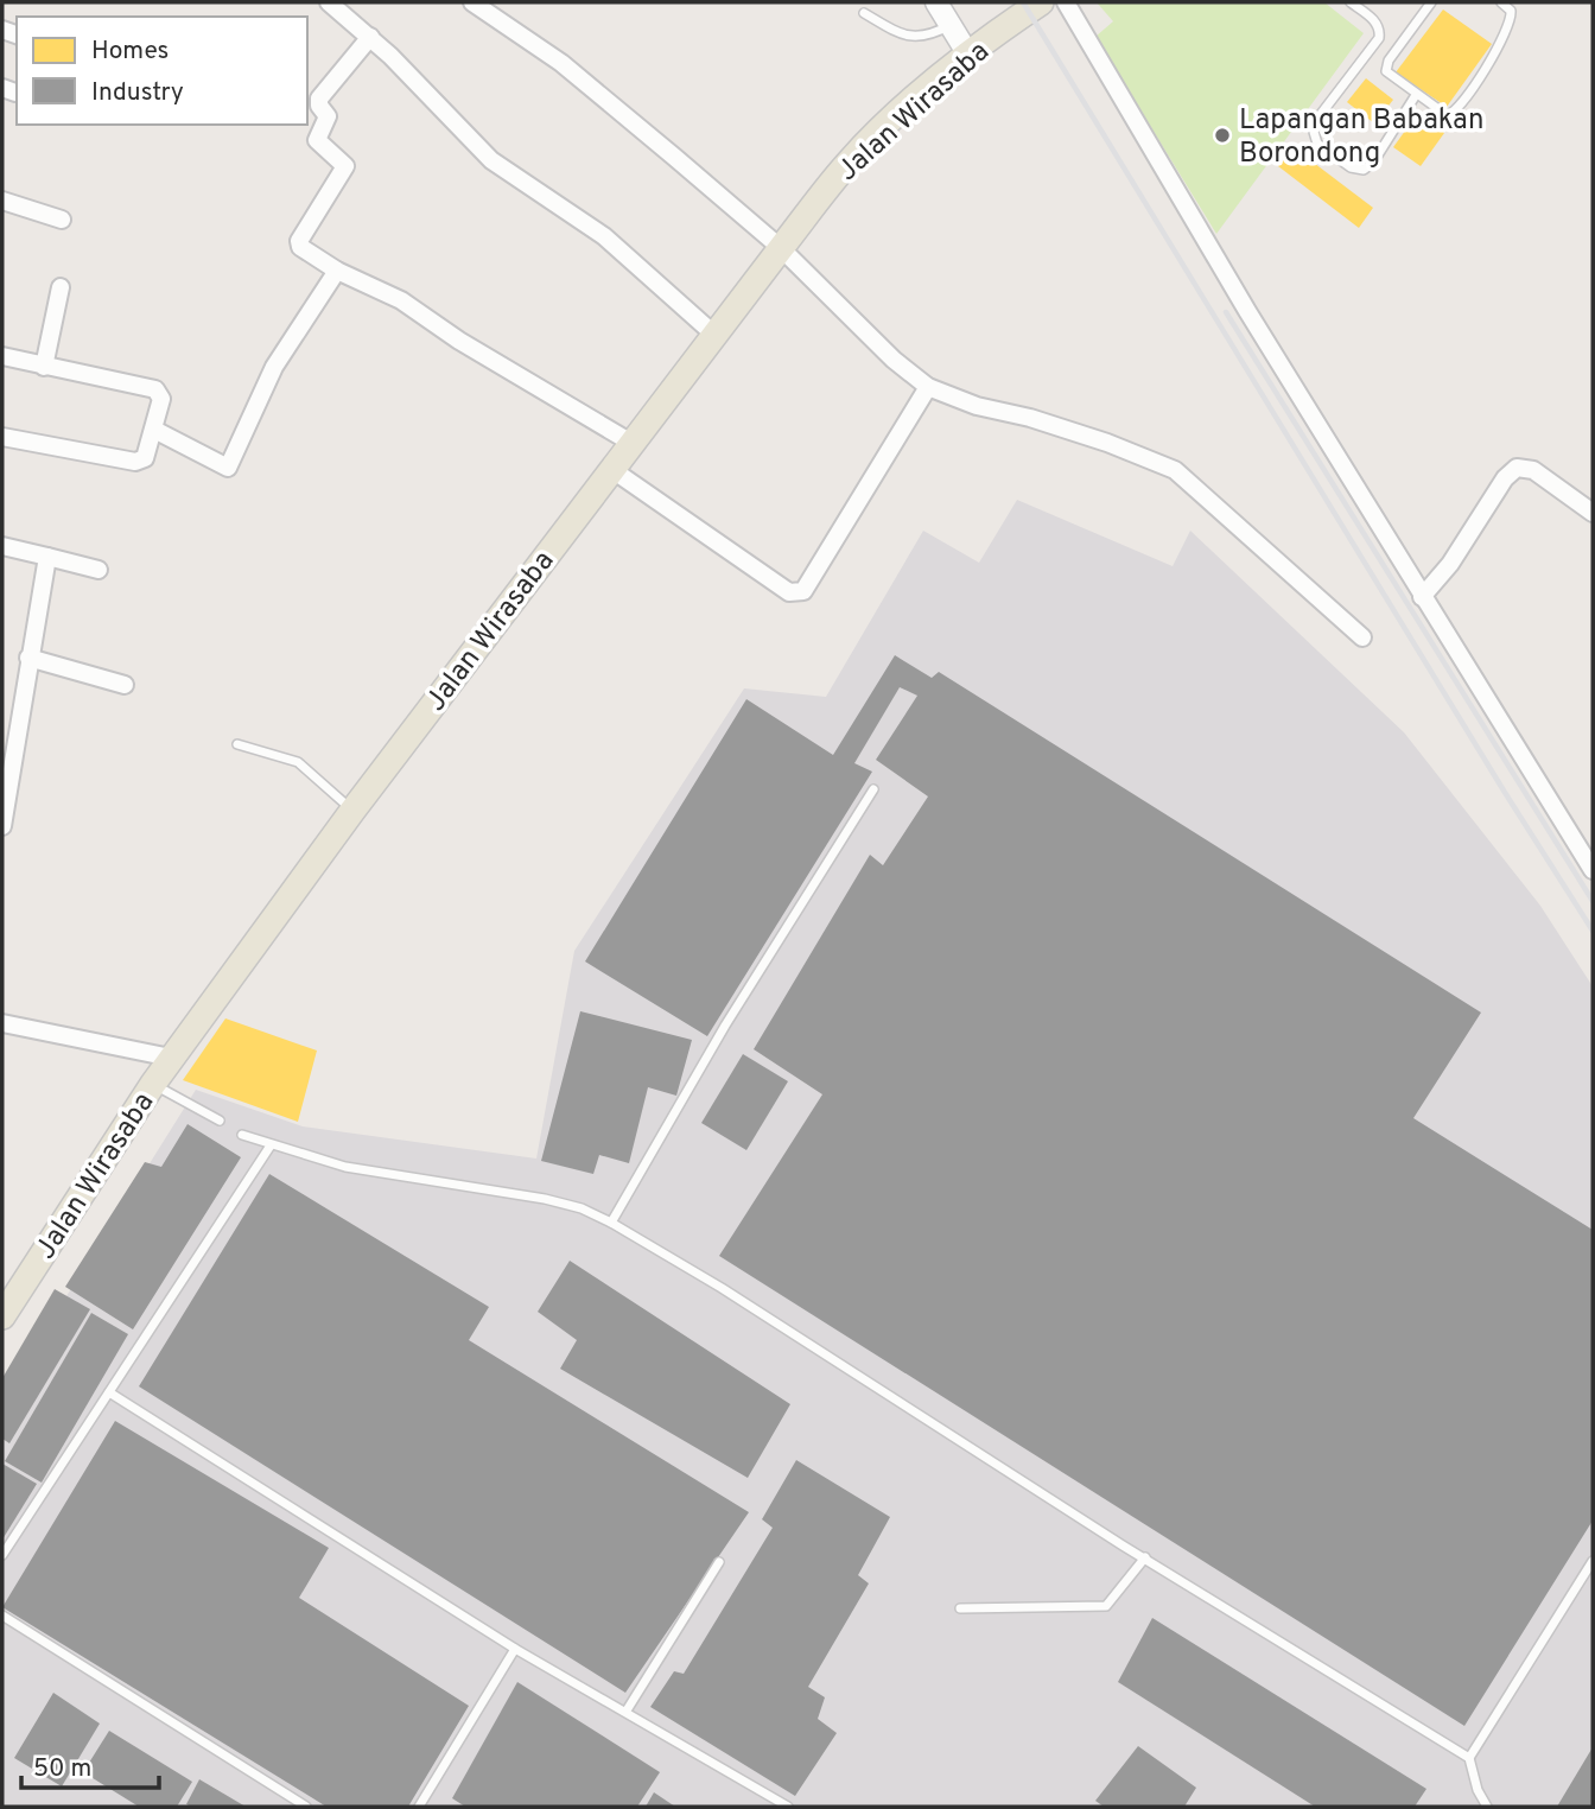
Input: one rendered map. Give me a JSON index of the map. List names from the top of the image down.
{
  "streets": {
    "main road": ["Jalan Wirasaba"]
  },
  "places": ["Lapangan Babakan Borondong"],
  "legend": ["Homes", "Industry"],
  "scale_bar": "50 m"
}
